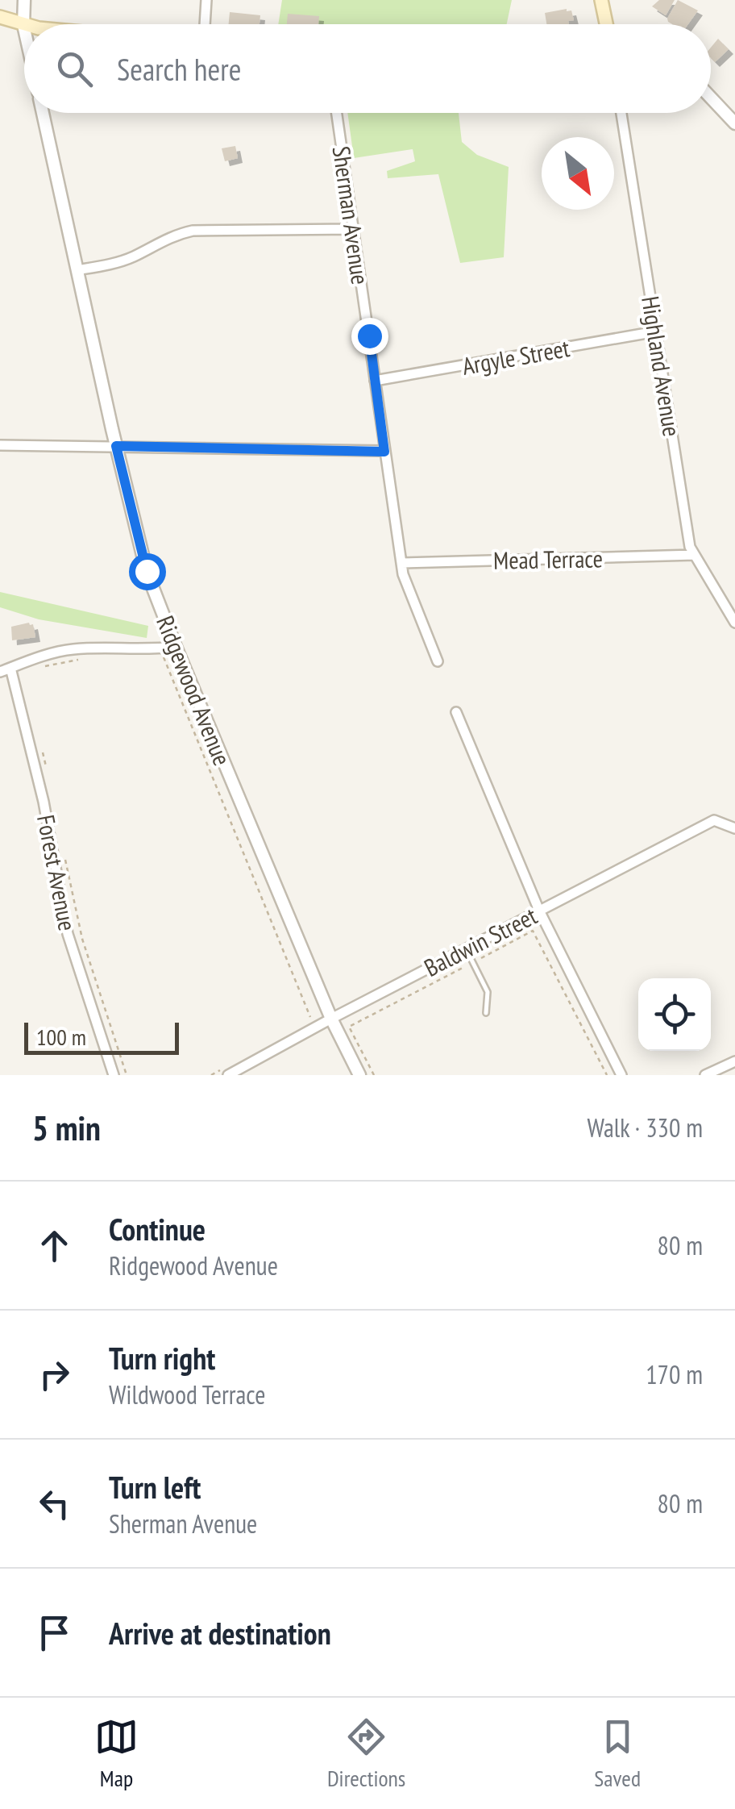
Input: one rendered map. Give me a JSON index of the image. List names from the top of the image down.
{
  "streets": {
    "street": [
      "Sherman Avenue",
      "Argyle Street",
      "Highland Avenue",
      "Mead Terrace",
      "Ridgewood Avenue",
      "Forest Avenue",
      "Baldwin Street"
    ]
  },
  "crossings": [
    ["Sherman Avenue", "Argyle Street"],
    ["Sherman Avenue", "Mead Terrace"],
    ["Argyle Street", "Highland Avenue"],
    ["Highland Avenue", "Mead Terrace"],
    ["Ridgewood Avenue", "Baldwin Street"]
  ],
  "scale_bar": "100 m",
  "north": "bottom right",
  "page": {
    "search": "Search here",
    "scale": "100 m",
    "heading": ["5 min", "Walk · 330 m"],
    "list": [
      ["Continue", "Ridgewood Avenue", "80 m"],
      ["Turn right", "Wildwood Terrace", "170 m"],
      ["Turn left", "Sherman Avenue", "80 m"],
      "Arrive at destination"
    ],
    "nav": ["Map", "Directions", "Saved"]
  }
}
